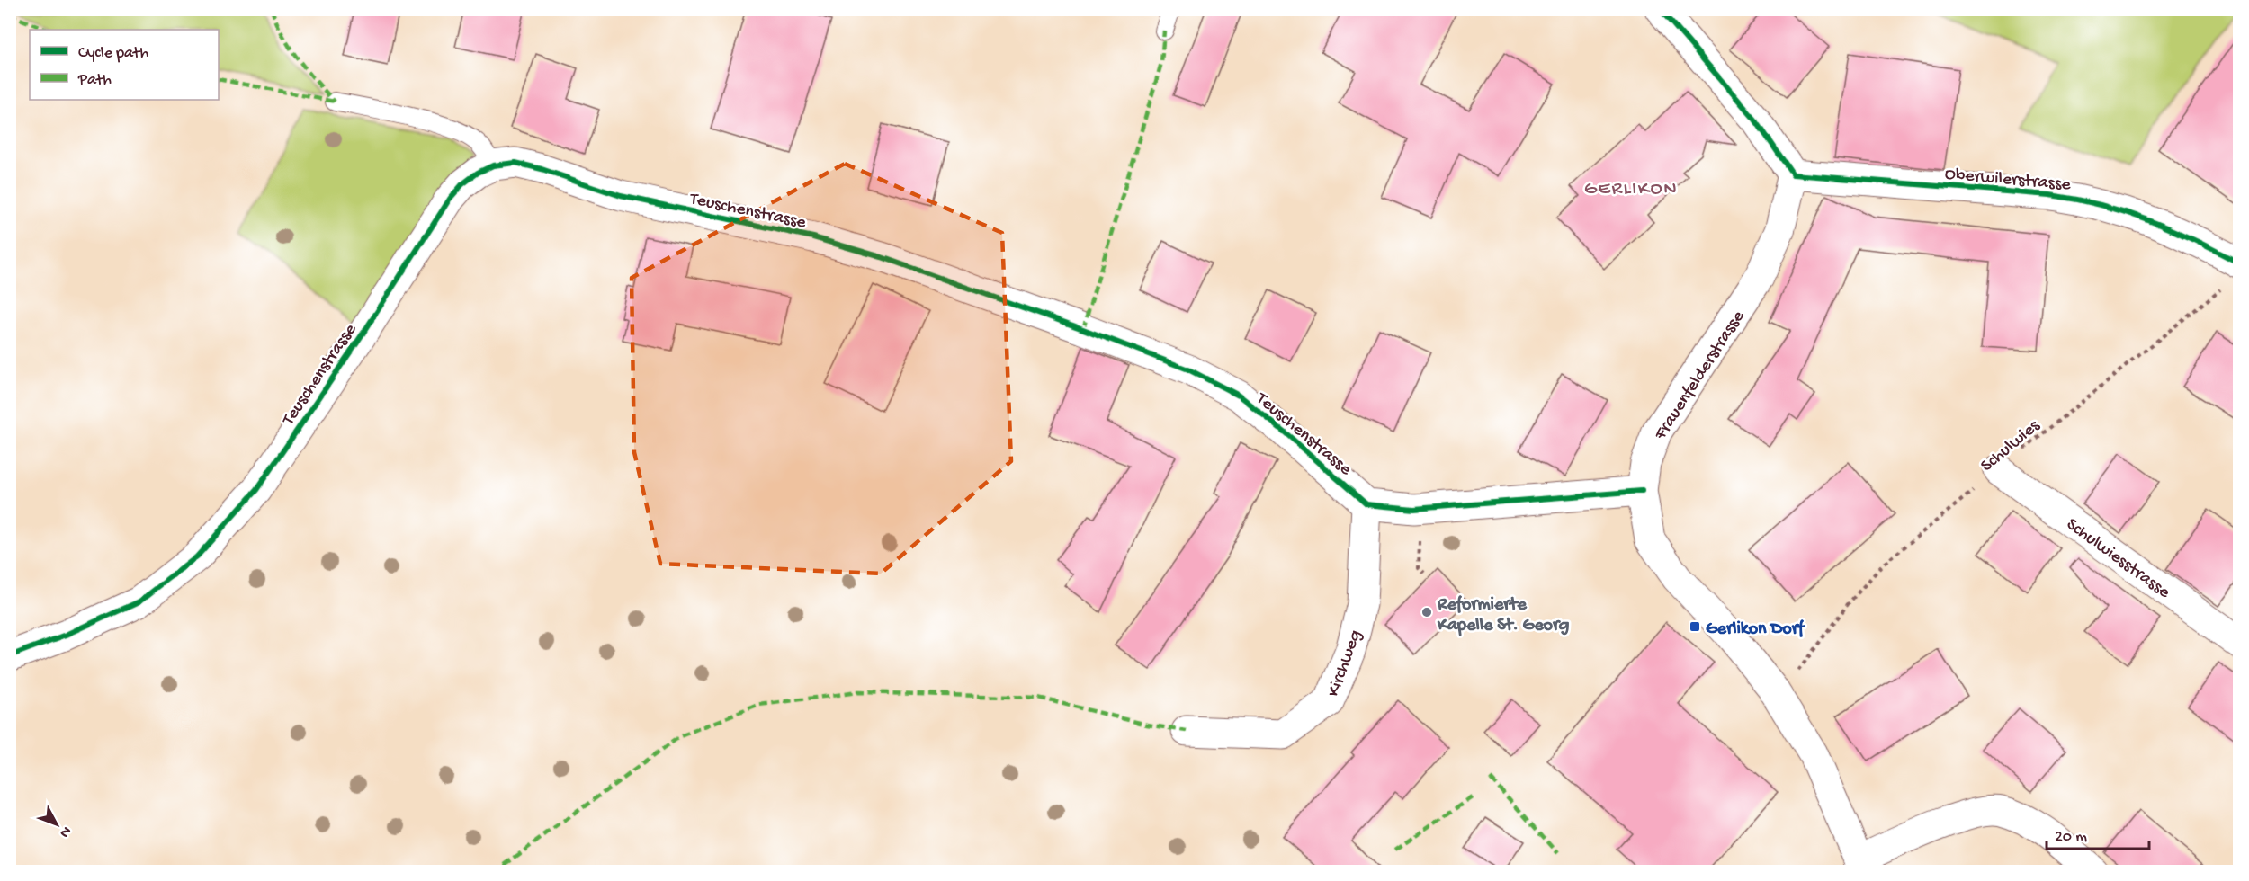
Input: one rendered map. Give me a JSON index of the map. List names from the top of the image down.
{
  "streets": {
    "street": [
      "Oberwilerstrasse",
      "Teuschenstrasse",
      "Frauenfelderstrasse",
      "Schulwiesstrasse",
      "Kirchweg"
    ],
    "path": ["Schulwies"]
  },
  "crossings": [
    ["Oberwilerstrasse", "Frauenfelderstrasse"],
    ["Oberwilerstrasse", "Schulwies"],
    ["Teuschenstrasse", "Kirchweg"],
    ["Schulwies", "Schulwiesstrasse"]
  ],
  "districts": ["GERLIKON"],
  "places": {
    "other": ["Reformierte Kapelle St. Georg"],
    "transit": ["Gerlikon Dorf"]
  },
  "legend": ["Cycle path", "Path"],
  "scale_bar": "20 m",
  "north": "bottom right"
}
